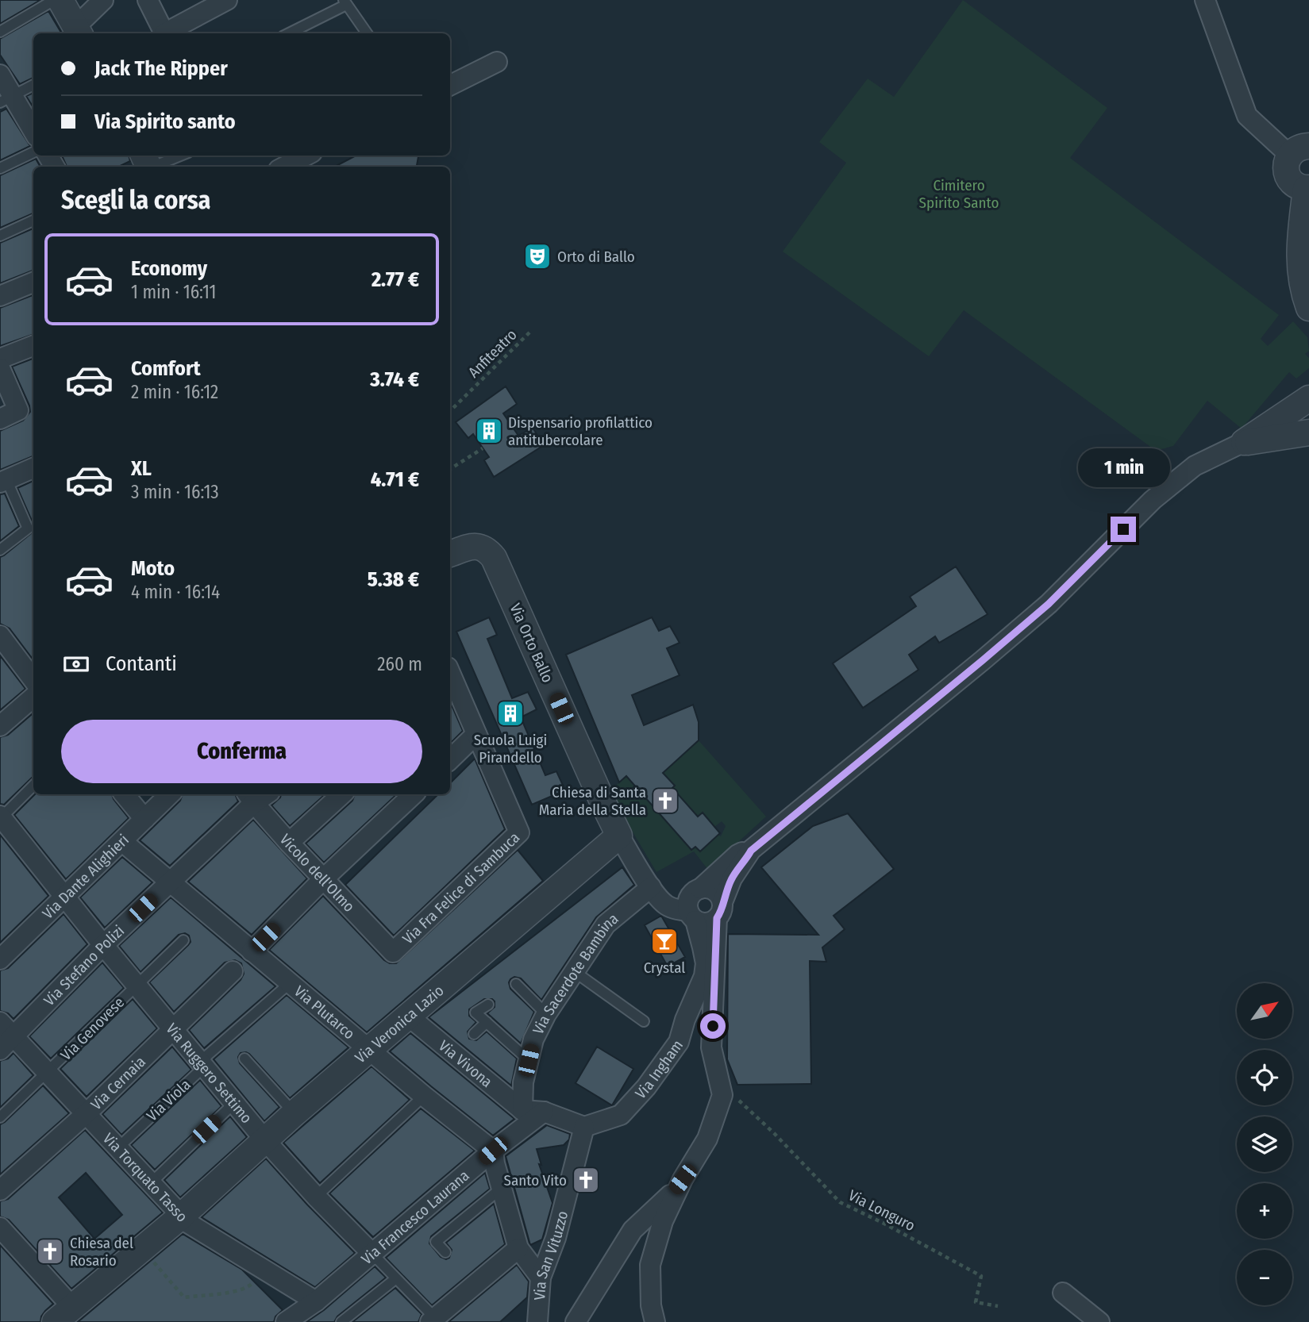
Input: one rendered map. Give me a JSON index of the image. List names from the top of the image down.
{
  "streets": {
    "street": [
      "Via Orto Ballo",
      "Vicolo dell'Olmo",
      "Via Dante Alighieri",
      "Via Fra Felice di Sambuca",
      "Via Stefano Polizi",
      "Via Sacerdote Bambina",
      "Via Plutarco",
      "Via Veronica Lazio",
      "Via Vivona",
      "Via Ingham",
      "Via Ruggero Settimo",
      "Via Cernaia",
      "Via Torquato Tasso",
      "Via Francesco Laurana",
      "Via San Vituzzo"
    ],
    "lane": ["Via Genovese", "Via Viola"],
    "path": ["Anfiteatro", "Via Longuro"]
  },
  "crossings": [
    ["Via Orto Ballo", "Via Veronica Lazio"],
    ["Vicolo dell'Olmo", "Via Fra Felice di Sambuca"],
    ["Vicolo dell'Olmo", "Via Stefano Polizi"],
    ["Via Dante Alighieri", "Via Ruggero Settimo"],
    ["Via Stefano Polizi", "Via Plutarco"],
    ["Via Stefano Polizi", "Via Ruggero Settimo"],
    ["Via Stefano Polizi", "Via Torquato Tasso"],
    ["Via Sacerdote Bambina", "Via Vivona"],
    ["Via Plutarco", "Via Veronica Lazio"],
    ["Via Plutarco", "Via Viola"],
    ["Via Plutarco", "Via Francesco Laurana"],
    ["Via Veronica Lazio", "Via Vivona"],
    ["Via Veronica Lazio", "Via Ruggero Settimo"],
    ["Via Veronica Lazio", "Via Torquato Tasso"],
    ["Via Genovese", "Via Ruggero Settimo"],
    ["Via Genovese", "Via Torquato Tasso"],
    ["Via Ingham", "Via San Vituzzo"],
    ["Via Ruggero Settimo", "Via Cernaia"],
    ["Via Ruggero Settimo", "Via Viola"],
    ["Via Ruggero Settimo", "Via Francesco Laurana"],
    ["Via Cernaia", "Via Torquato Tasso"],
    ["Via Viola", "Via Torquato Tasso"],
    ["Via Torquato Tasso", "Via Francesco Laurana"]
  ],
  "parks": ["Cimitero Spirito Santo"],
  "places": {
    "theatre": ["Orto di Ballo"],
    "building": ["Dispensario profilattico antitubercolare", "Scuola Luigi Pirandello"],
    "church": ["Chiesa di Santa Maria della Stella", "Santo Vito", "Chiesa del Rosario"],
    "bar": ["Crystal"]
  },
  "north": "top right",
  "page": {
    "banner": ["Jack The Ripper", "Via Spirito santo"],
    "heading": "Scegli la corsa",
    "list": [
      {
        "name": "Economy",
        "note": "1 min · 16:11",
        "value": "2.77 €"
      },
      {
        "name": "Comfort",
        "note": "2 min · 16:12",
        "value": "3.74 €"
      },
      {
        "name": "XL",
        "note": "3 min · 16:13",
        "value": "4.71 €"
      },
      {
        "name": "Moto",
        "note": "4 min · 16:14",
        "value": "5.38 €"
      }
    ],
    "bubble": "1 min",
    "pay": ["Contanti", "260 m"],
    "buttons": "Conferma",
    "map_buttons": ["+", "−"]
  }
}
